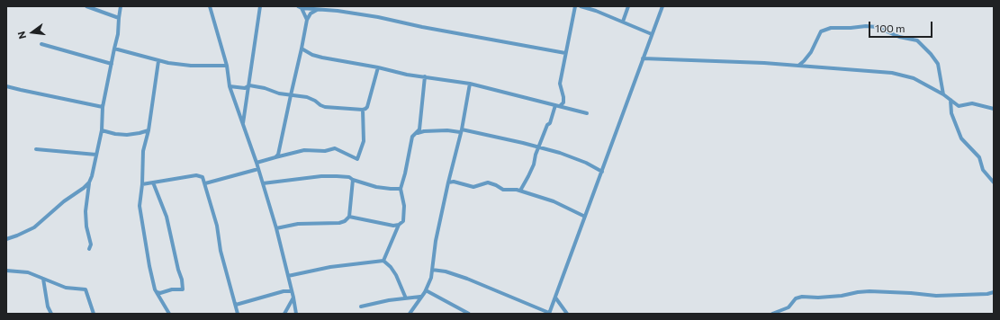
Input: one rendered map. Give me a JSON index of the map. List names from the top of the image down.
{
  "scale_bar": "100 m",
  "north": "left"
}
